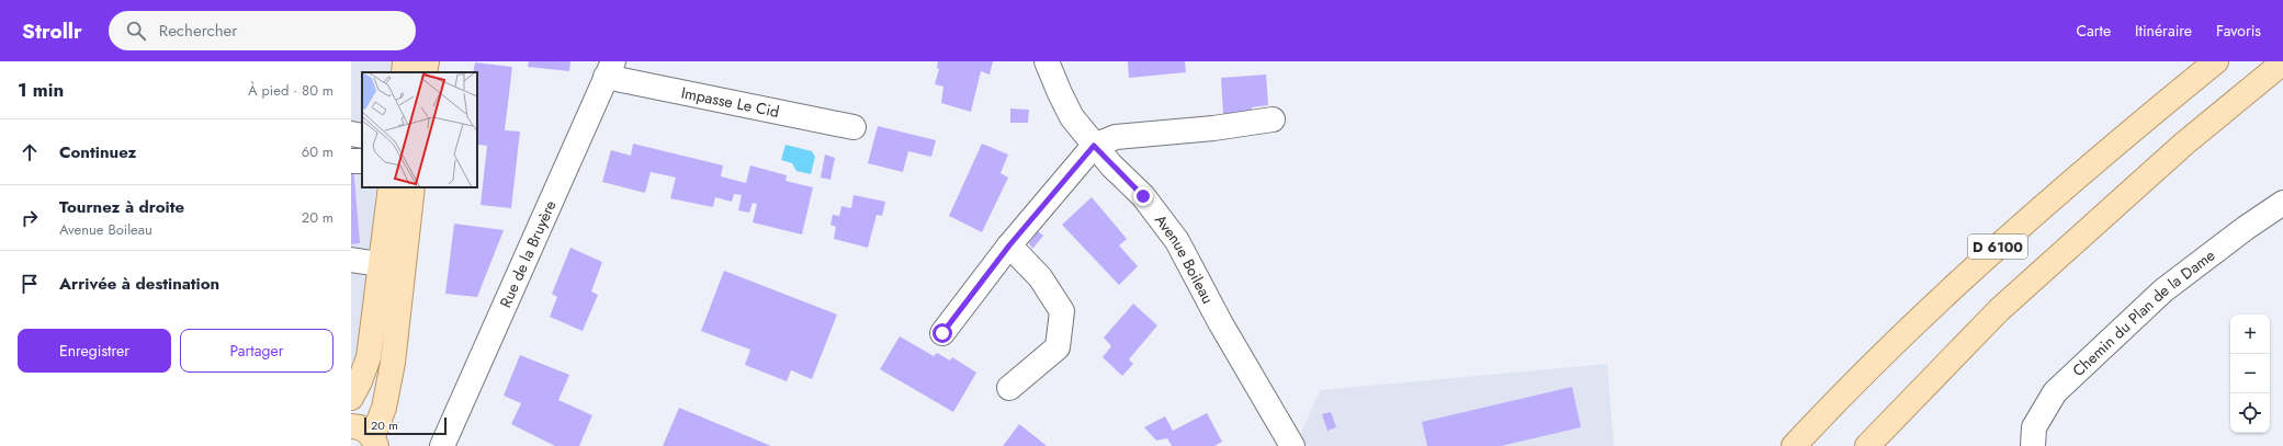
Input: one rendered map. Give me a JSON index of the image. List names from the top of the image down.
{
  "streets": {
    "main road": ["D 6100"],
    "street": [
      "Impasse Le Cid",
      "Rue de la Bruyère",
      "Avenue Boileau",
      "Chemin du Plan de la Dame"
    ]
  },
  "crossings": [
    ["Impasse Le Cid", "Rue de la Bruyère"]
  ],
  "scale_bar": "20 m",
  "page": {
    "header": "Strollr",
    "search": "Rechercher",
    "nav": ["Carte", "Itinéraire", "Favoris"],
    "heading": ["1 min", "À pied · 80 m"],
    "list": [
      ["Continuez", "60 m"],
      ["Tournez à droite", "Avenue Boileau", "20 m"],
      "Arrivée à destination"
    ],
    "map_buttons": ["+", "−"],
    "buttons": ["Enregistrer", "Partager"],
    "scale": "20 m"
  }
}
